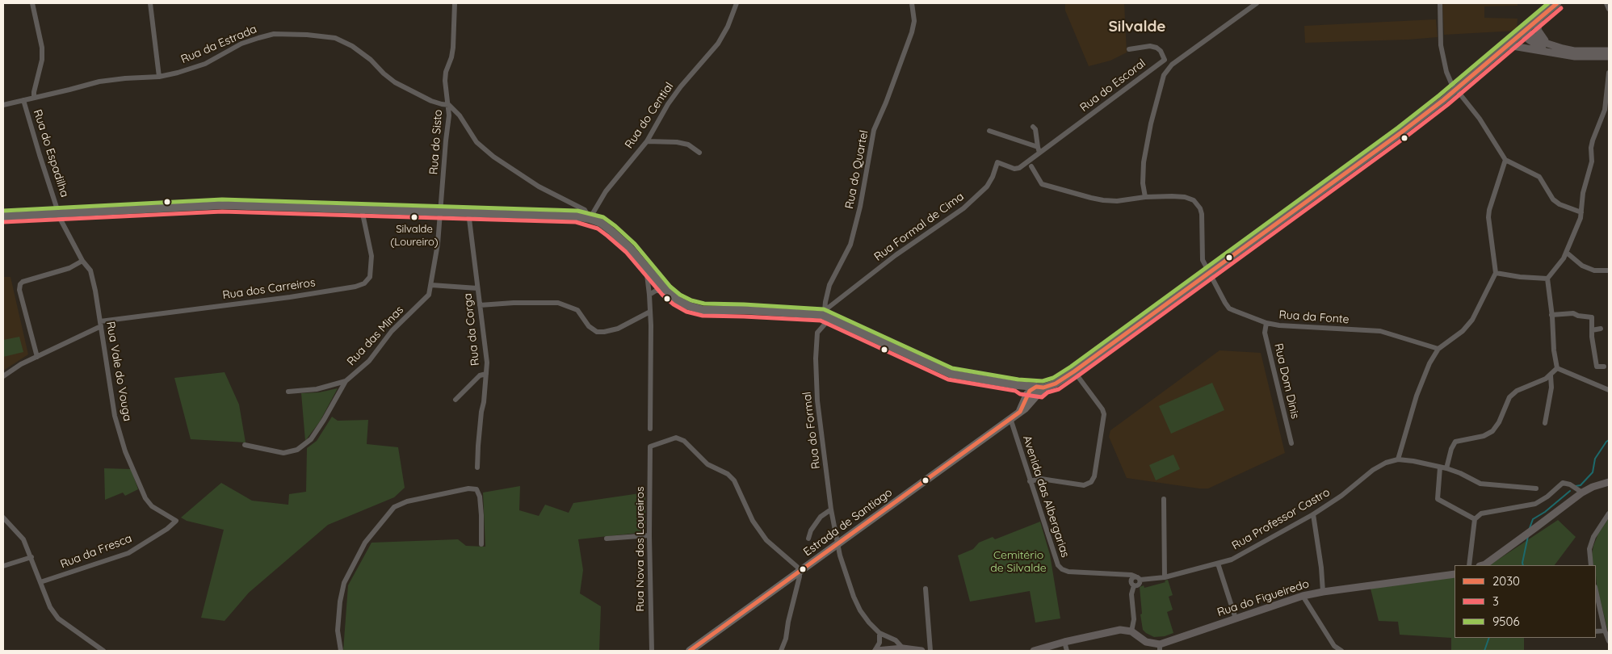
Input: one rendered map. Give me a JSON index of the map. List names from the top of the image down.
{
  "streets": {
    "main road": ["Estrada de Santiago", "Rua do Figueiredo"],
    "street": [
      "Rua da Estrada",
      "Rua do Escoral",
      "Rua do Cential",
      "Rua do Sisto",
      "Rua do Espadilha",
      "Rua do Quartel",
      "Rua Formal de Cima",
      "Rua dos Carreiros",
      "Rua da Fonte",
      "Rua da Corga",
      "Rua das Minas",
      "Rua Vale do Vouga",
      "Rua Dom Dinis",
      "Rua do Formal",
      "Avenida das Albergarias",
      "Rua Professor Castro",
      "Rua Nova dos Loureiros",
      "Rua da Fresca"
    ]
  },
  "crossings": [
    ["Rua da Estrada", "Rua do Sisto"],
    ["Rua da Estrada", "Rua do Espadilha"],
    ["Rua do Escoral", "Rua Formal de Cima"],
    ["Rua do Sisto", "Rua das Minas"],
    ["Rua do Espadilha", "Rua Vale do Vouga"],
    ["Rua do Quartel", "Rua Formal de Cima"],
    ["Rua do Quartel", "Rua do Formal"],
    ["Rua Formal de Cima", "Rua do Formal"],
    ["Rua dos Carreiros", "Rua Vale do Vouga"],
    ["Rua da Fonte", "Rua Dom Dinis"],
    ["Rua Vale do Vouga", "Rua da Fresca"],
    ["Rua do Formal", "Estrada de Santiago"],
    ["Avenida das Albergarias", "Rua Professor Castro"],
    ["Avenida das Albergarias", "Estrada de Santiago"],
    ["Estrada de Santiago", "Rua Nova dos Loureiros"]
  ],
  "districts": ["Silvalde"],
  "parks": ["Cemitério de Silvalde"],
  "places": ["Silvalde (Loureiro)"],
  "lines": ["transit line 2030", "transit line 9506", "transit line 3"],
  "legend": ["2030", "3", "9506"]
}
